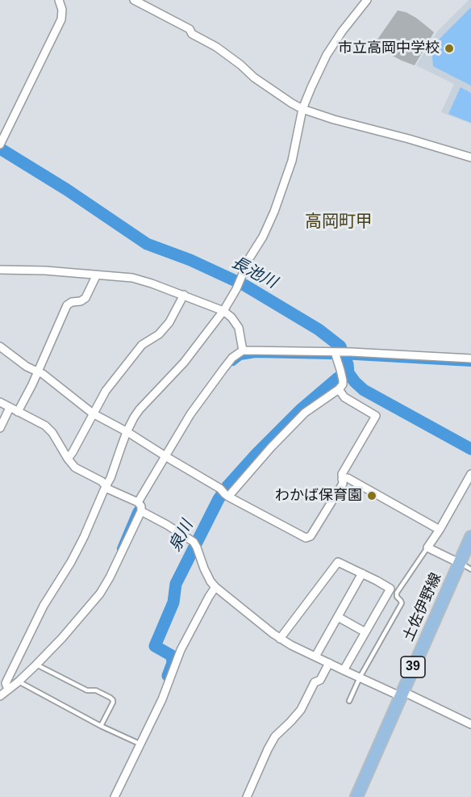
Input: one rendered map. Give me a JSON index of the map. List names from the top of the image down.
{
  "streets": {
    "main road": ["土佐伊野線", "39"]
  },
  "districts": ["高岡町甲"],
  "water": ["長池川", "泉川"],
  "places": ["市立高岡中学校", "わかば保育園"]
}
